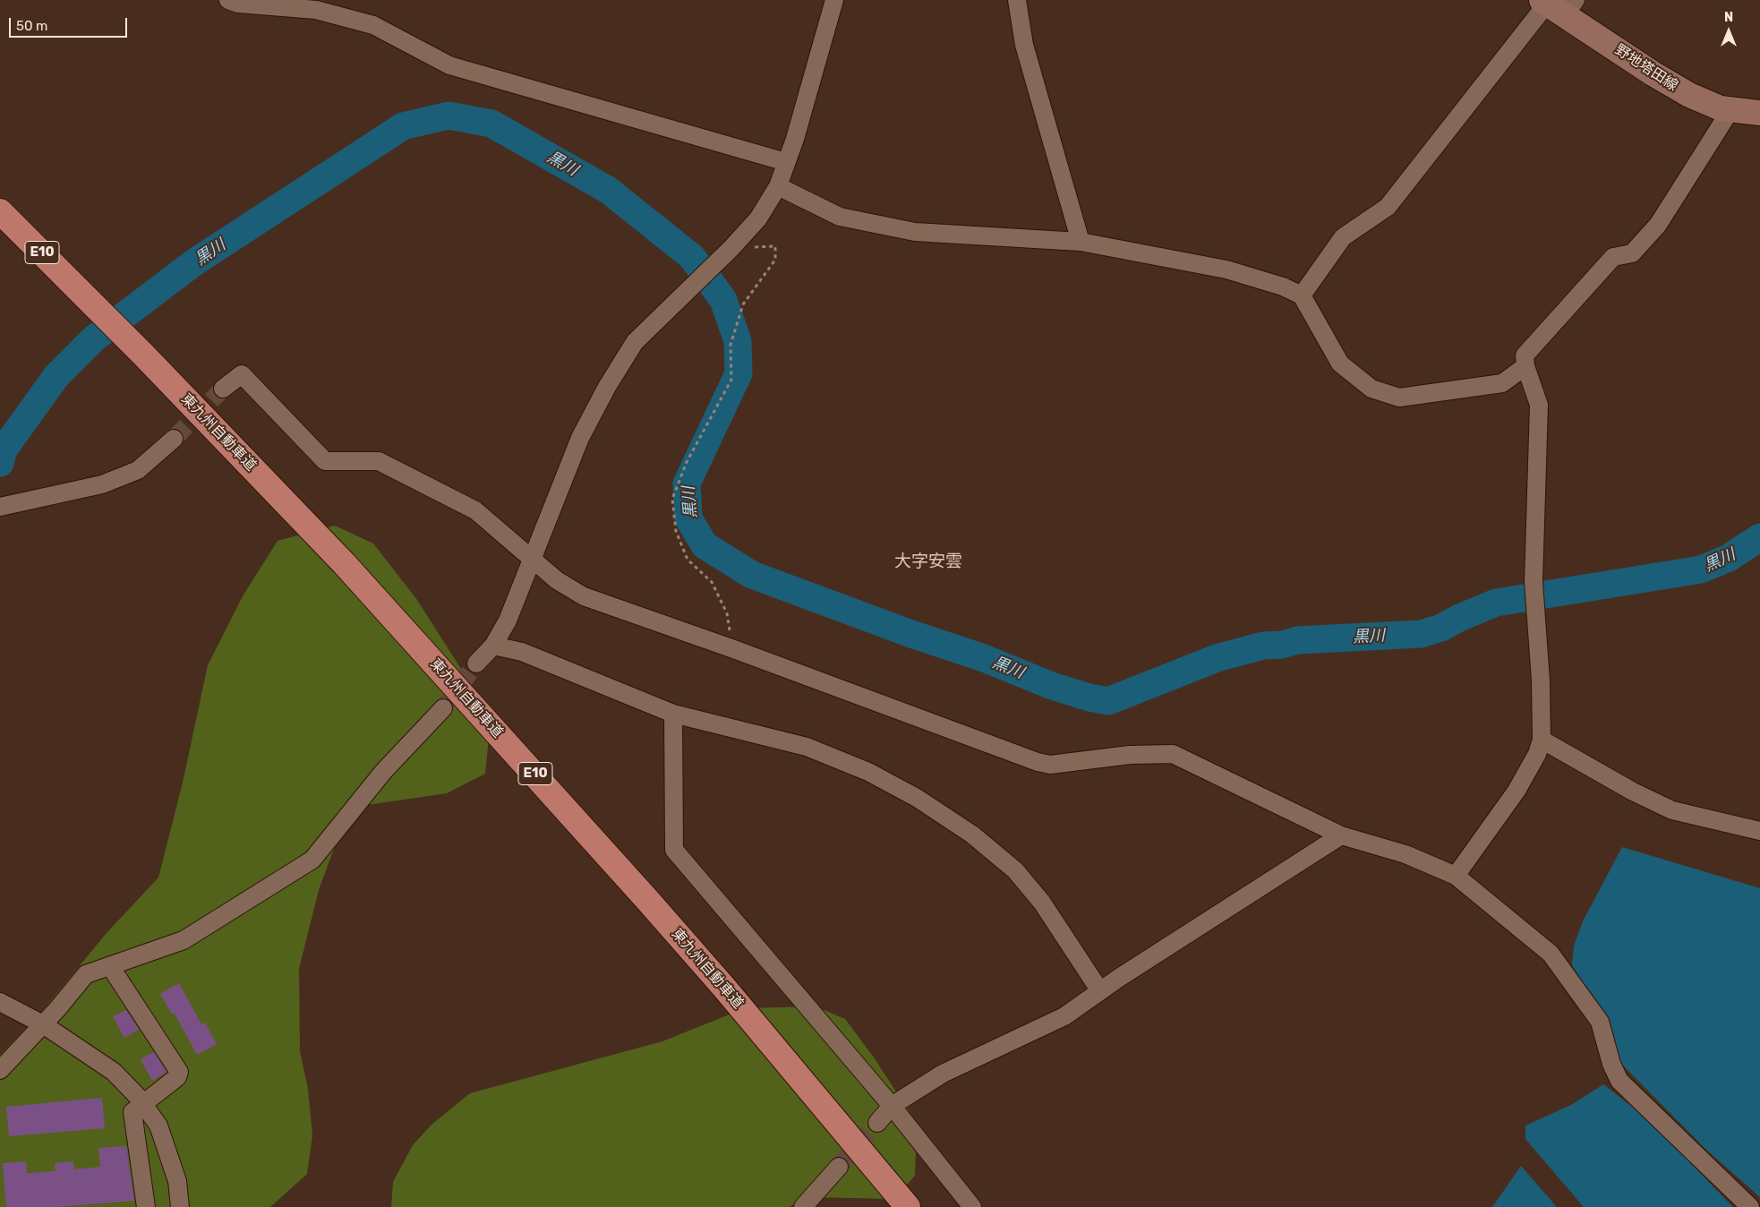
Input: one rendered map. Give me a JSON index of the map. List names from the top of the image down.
{
  "streets": {
    "highway": ["E10", "東九州自動車道"],
    "main road": ["野地塔田線"]
  },
  "districts": ["大字安雲"],
  "water": ["黒川"],
  "scale_bar": "50 m",
  "north": "top"
}
